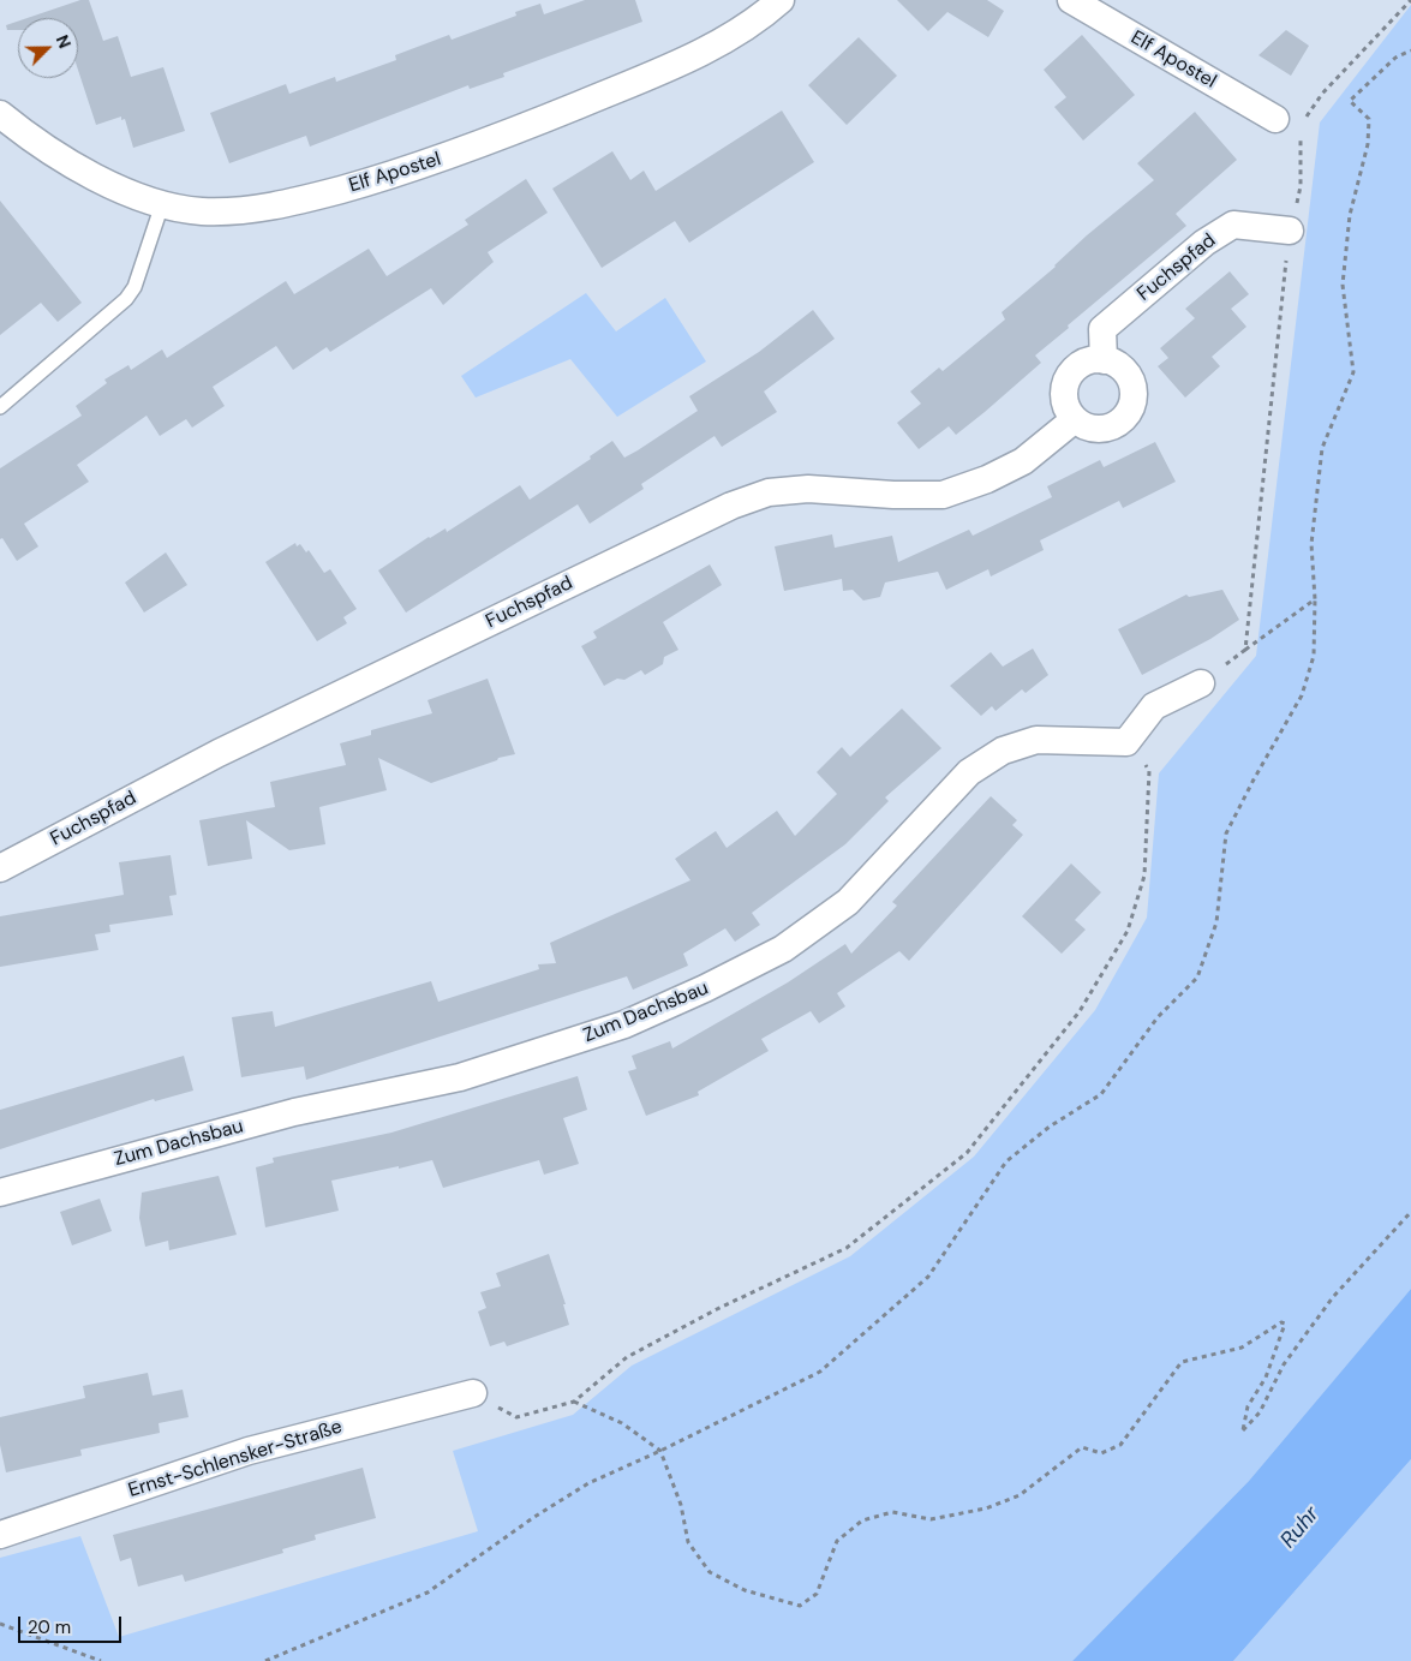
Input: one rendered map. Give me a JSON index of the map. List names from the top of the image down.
{
  "streets": {
    "street": [
      "Elf Apostel",
      "Fuchspfad",
      "Zum Dachsbau",
      "Ernst-Schlensker-Straße"
    ]
  },
  "water": ["Ruhr"],
  "scale_bar": "20 m",
  "north": "top right"
}
